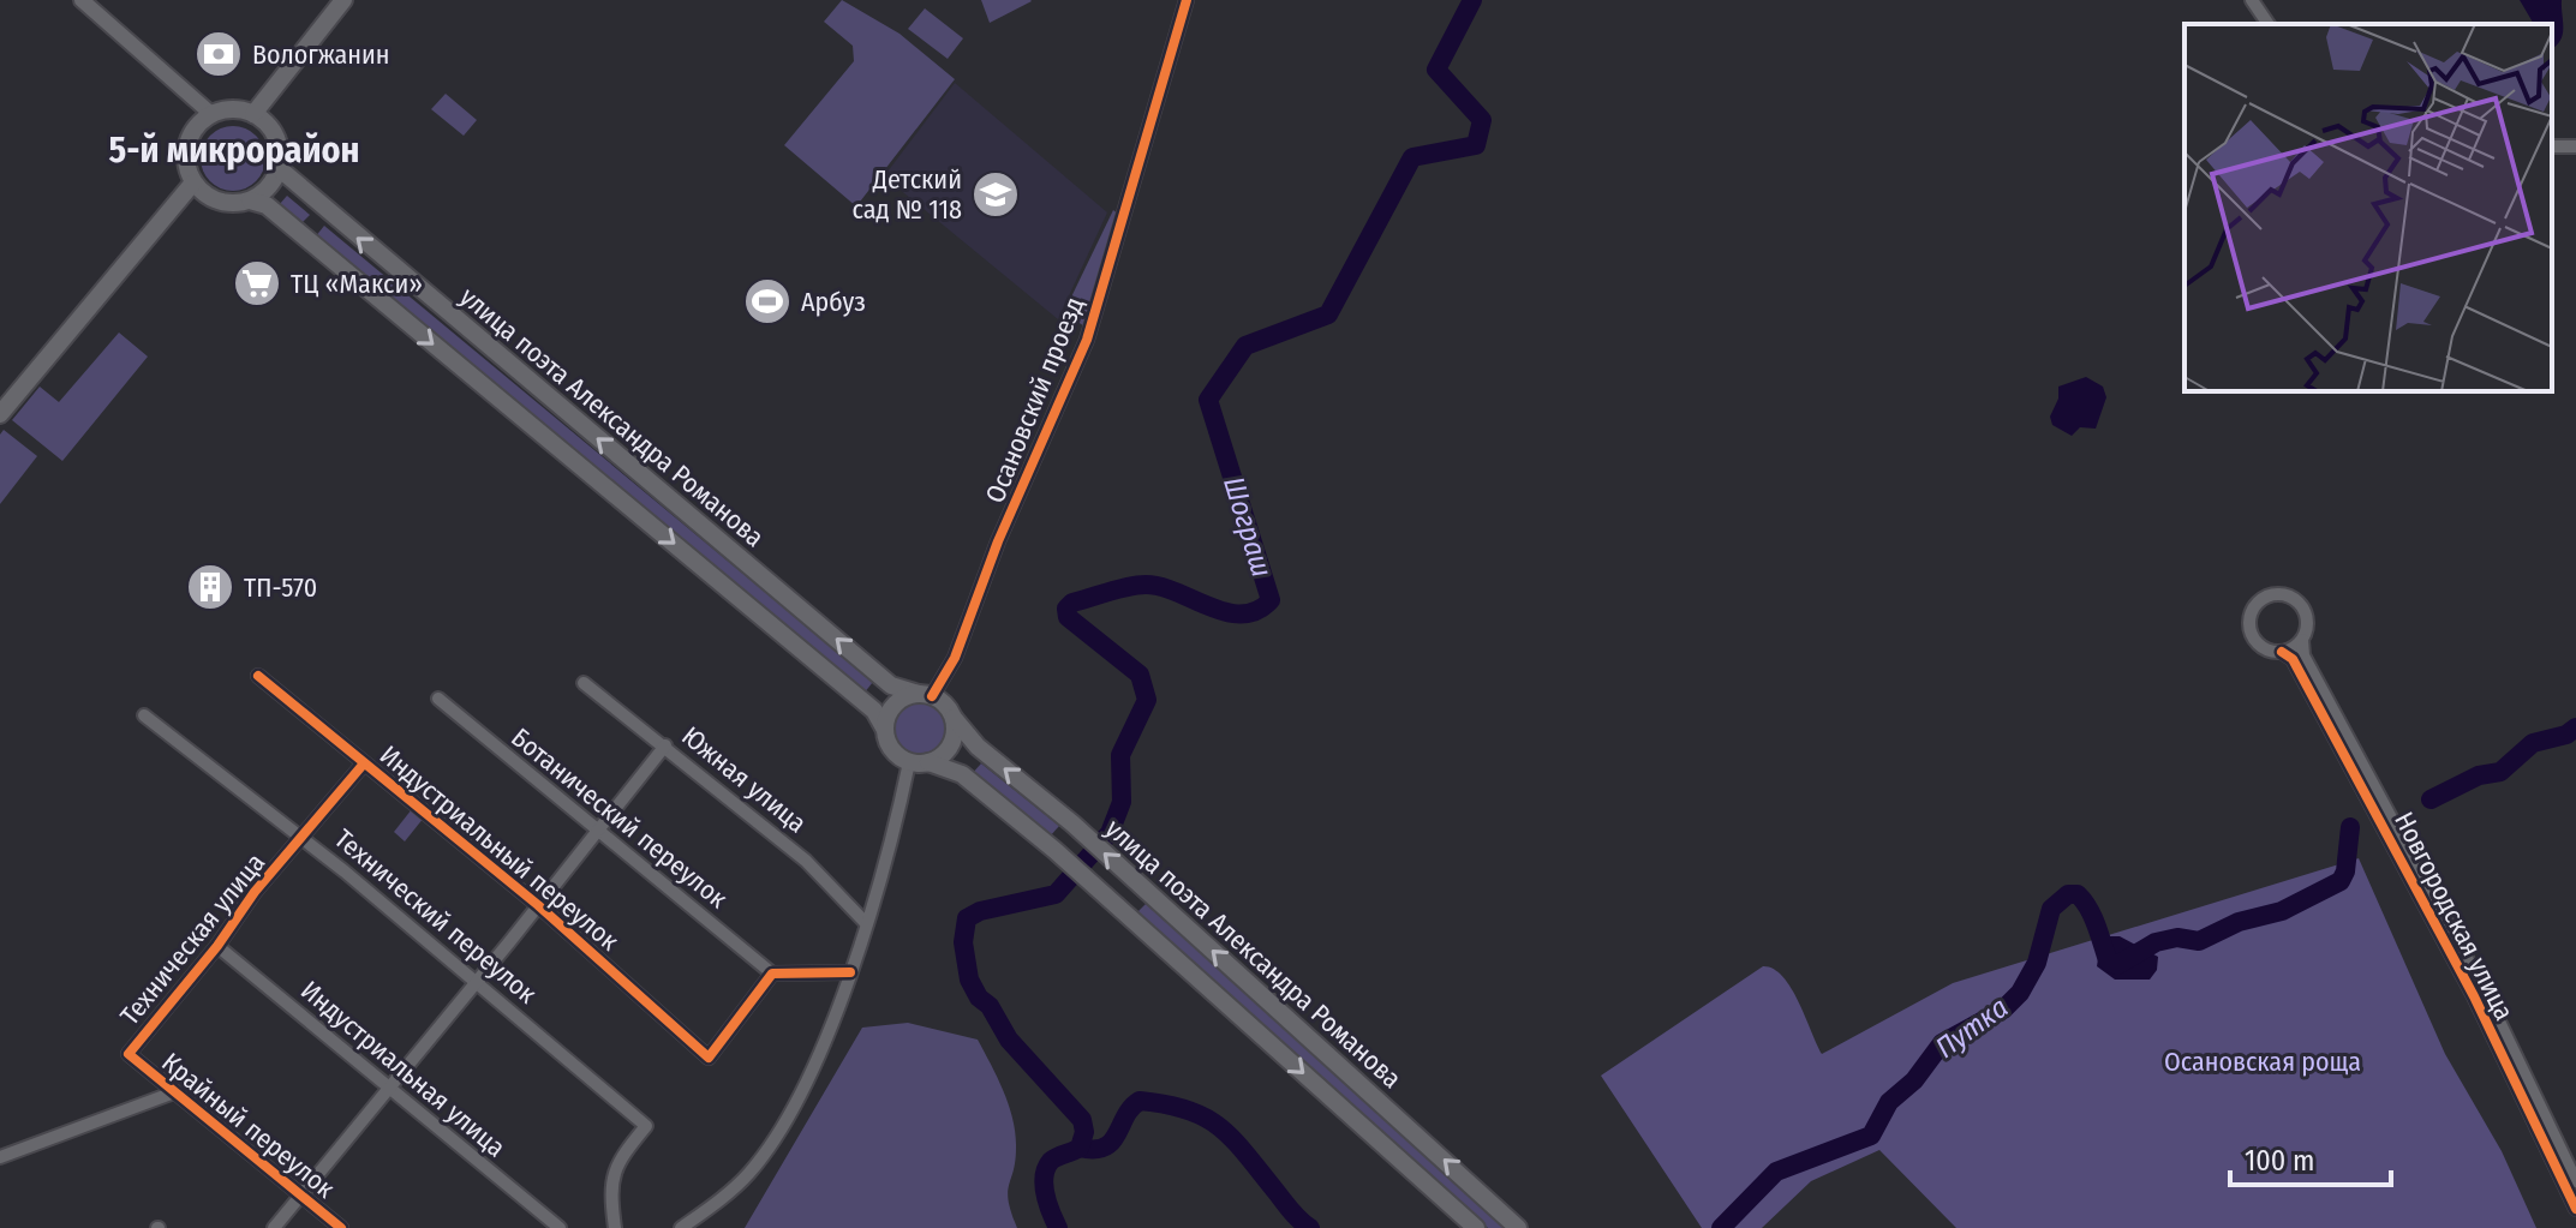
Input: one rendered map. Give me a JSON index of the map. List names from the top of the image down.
{
  "streets": {
    "main road": ["улица поэта Александра Романова"],
    "street": [
      "Осановский проезд",
      "Южная улица",
      "Ботанический переулок",
      "Индустриальный переулок",
      "Технический переулок",
      "Новгородская улица",
      "Техническая улица",
      "Индустриальная улица",
      "Крайный переулок"
    ]
  },
  "crossings": [
    ["Осановский проезд", "улица поэта Александра Романова"],
    ["Ботанический переулок", "Индустриальный переулок"],
    ["Индустриальный переулок", "Техническая улица"],
    ["Технический переулок", "Техническая улица"],
    ["Техническая улица", "Индустриальная улица"],
    ["Техническая улица", "Крайный переулок"]
  ],
  "districts": ["5-й микрорайон"],
  "water": ["Шограш", "Путка"],
  "parks": ["Осановская роща"],
  "places": {
    "bank": ["Вологжанин"],
    "school or university": ["Детский сад № 118"],
    "supermarket": ["ТЦ «Макси»"],
    "sports": ["Арбуз"],
    "building": ["ТП-570"]
  },
  "scale_bar": "100 m"
}
